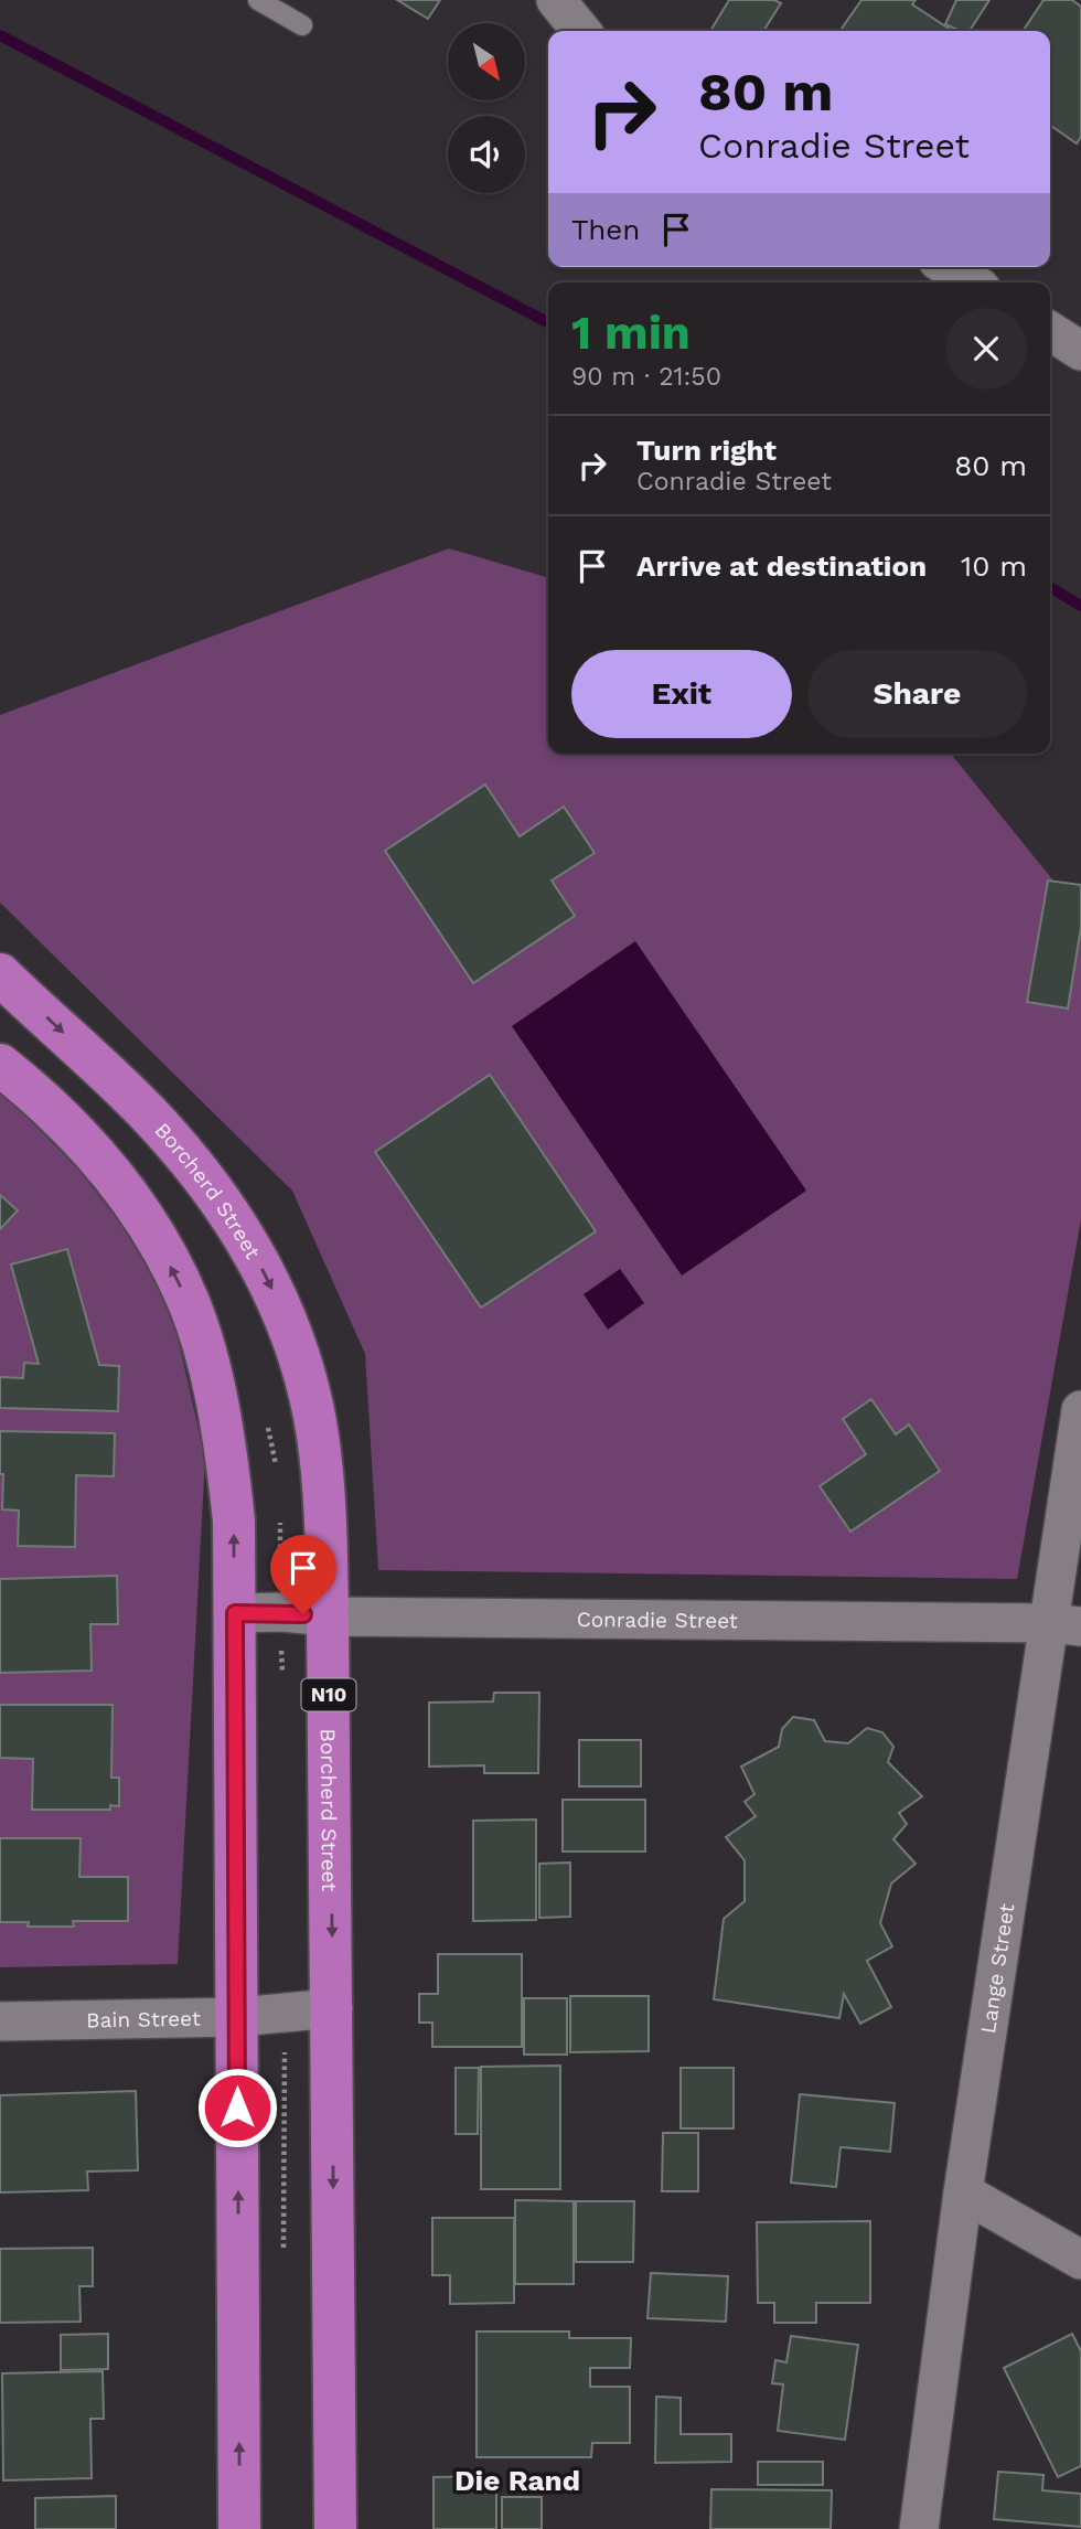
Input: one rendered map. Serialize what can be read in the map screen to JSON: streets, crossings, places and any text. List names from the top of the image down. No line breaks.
{"streets":{"highway":["Borcherd Street","N10"],"street":["Conradie Street","Lange Street","Bain Street"]},"crossings":[["Borcherd Street","Conradie Street"],["Borcherd Street","Bain Street"],["Conradie Street","Lange Street"]],"districts":["Die Rand"],"north":"bottom right","page":{"turn":["80 m","Conradie Street"],"then":"Then","heading":["1 min","90 m · 21:50"],"list":[{"name":"Turn right","note":"Conradie Street","value":"80 m"},{"name":"Arrive at destination","value":"10 m"}],"buttons":["Exit","Share"]}}
